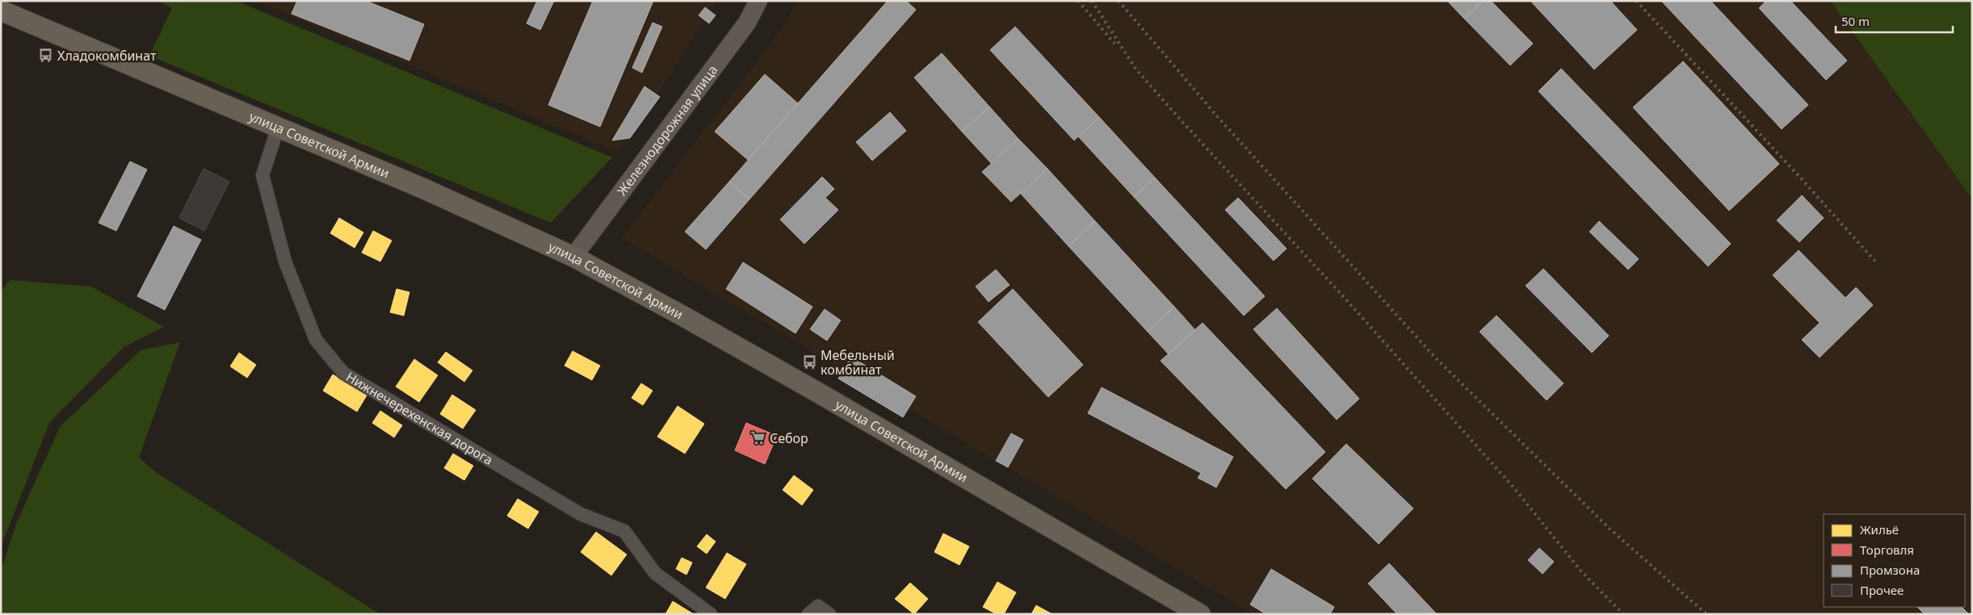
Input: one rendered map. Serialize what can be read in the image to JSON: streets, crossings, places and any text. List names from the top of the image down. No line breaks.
{"streets":{"main road":["улица Советской Армии"],"street":["Железнодорожная улица","Нижнечерехенская дорога"]},"crossings":[["Железнодорожная улица","улица Советской Армии"],["улица Советской Армии","Нижнечерехенская дорога"]],"places":{"bus stop":["Хладокомбинат","Мебельный комбинат"],"supermarket":["Себор"]},"legend":["Жильё","Торговля","Промзона","Прочее"],"scale_bar":"50 m"}
